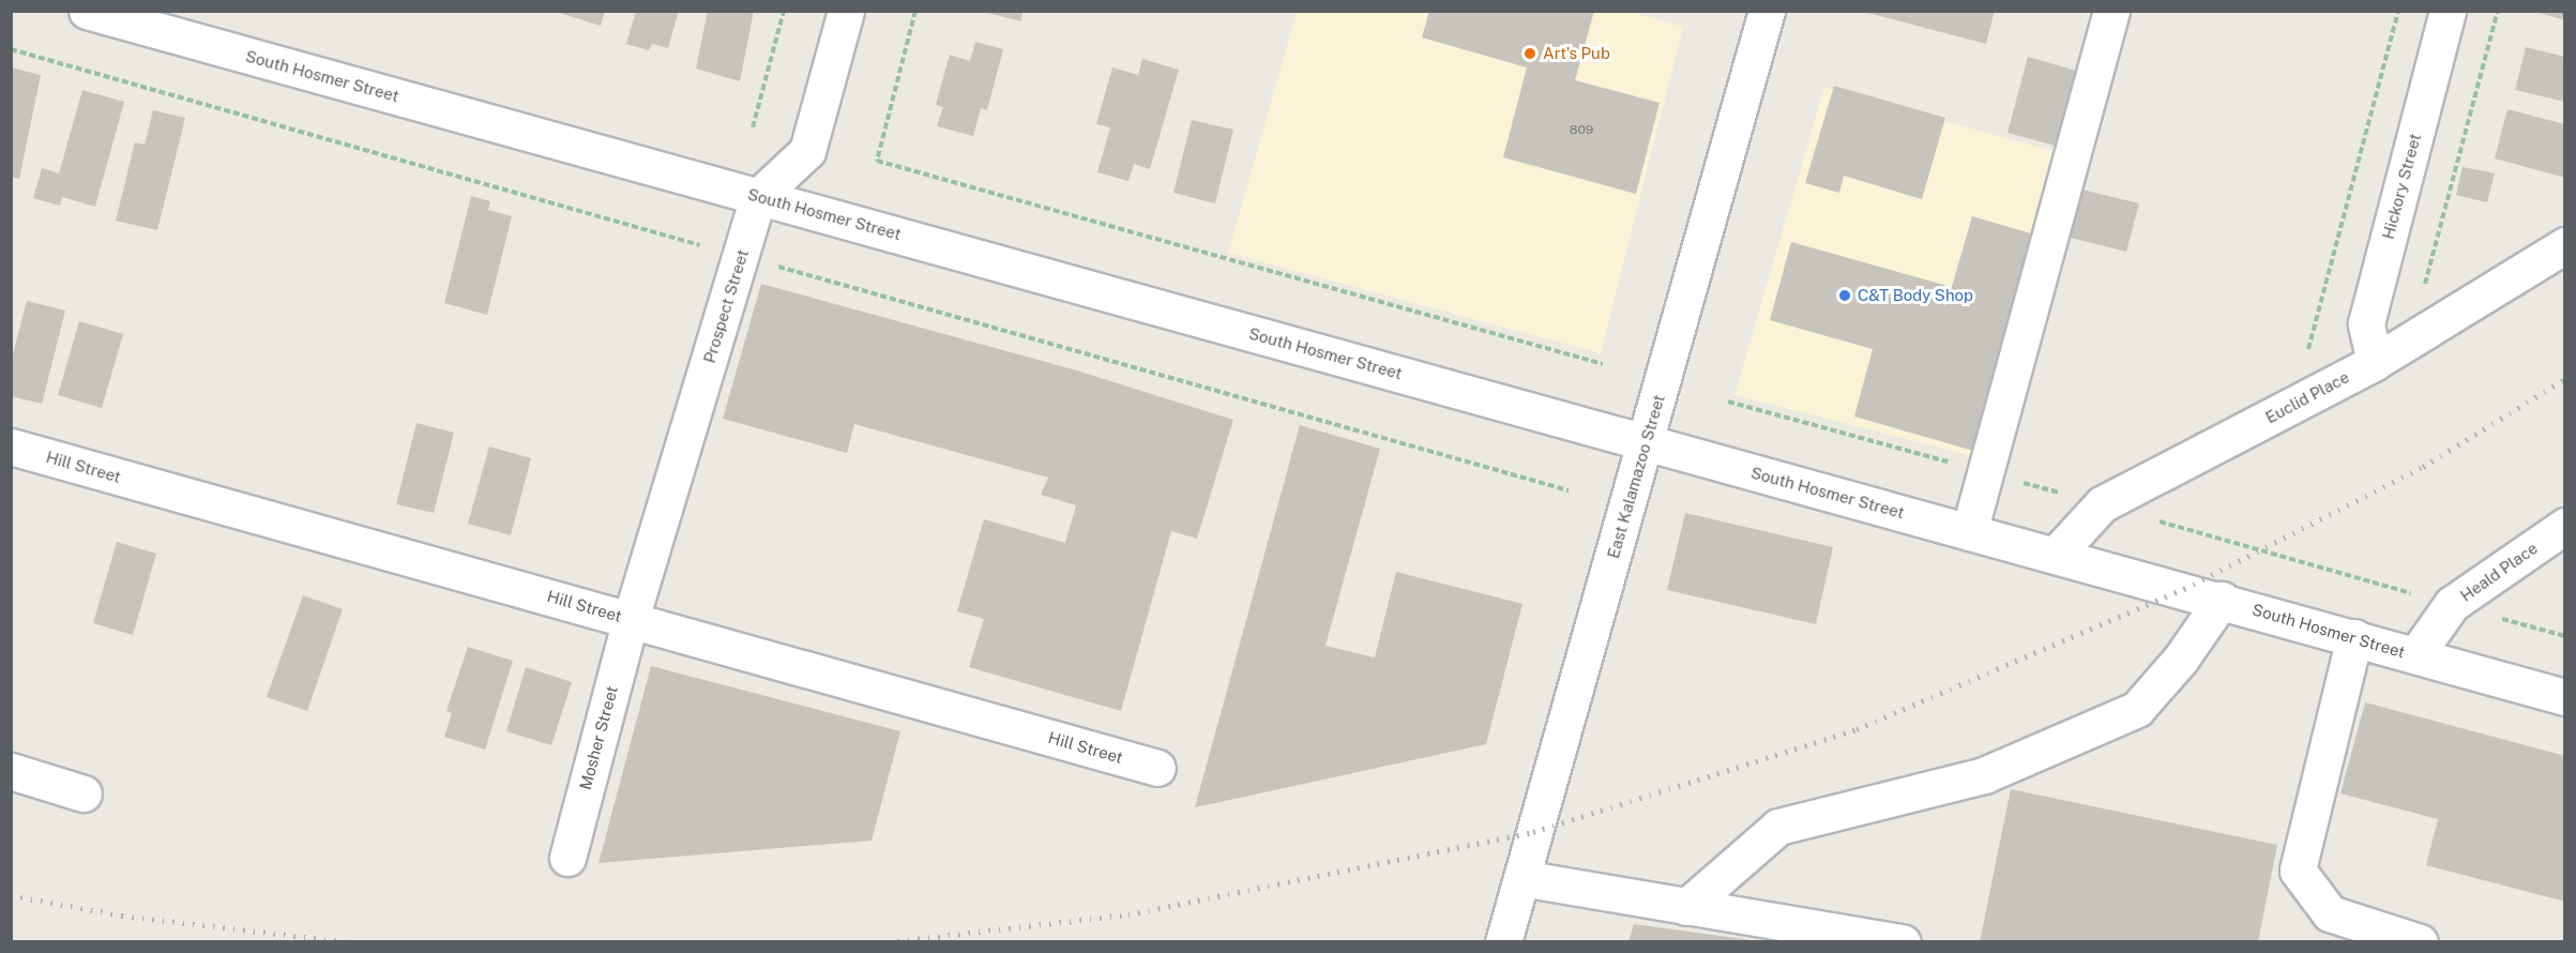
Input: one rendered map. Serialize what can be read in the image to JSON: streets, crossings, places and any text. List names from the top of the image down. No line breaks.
{"streets":{"street":["South Hosmer Street","Hickory Street","Prospect Street","Euclid Place","Hill Street","East Kalamazoo Street","Heald Place","Mosher Street"]},"crossings":[["South Hosmer Street","Prospect Street"],["South Hosmer Street","Euclid Place"],["South Hosmer Street","East Kalamazoo Street"],["South Hosmer Street","Heald Place"],["Hickory Street","Euclid Place"],["Prospect Street","Hill Street"],["Prospect Street","Mosher Street"],["Hill Street","Mosher Street"]],"places":["Art's Pub","C&T Body Shop"],"house_numbers":["809"]}
